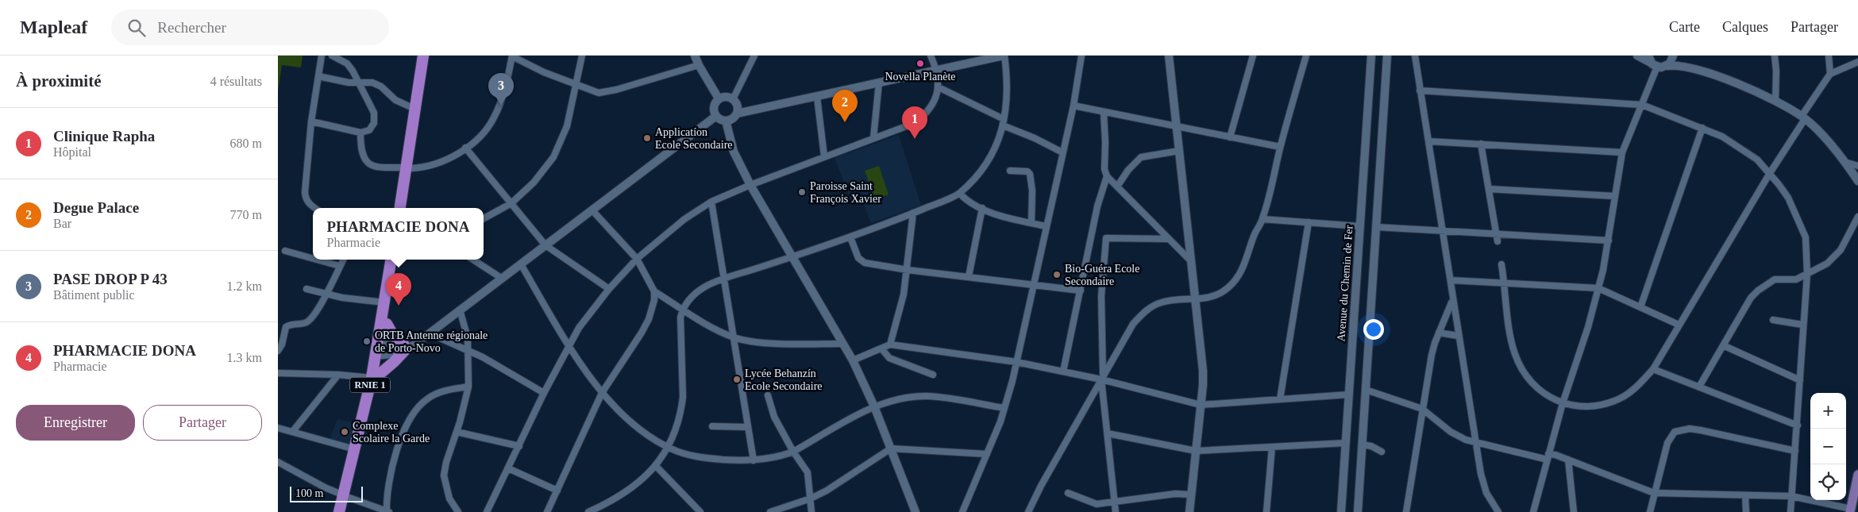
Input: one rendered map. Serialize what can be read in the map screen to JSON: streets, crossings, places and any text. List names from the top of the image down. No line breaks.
{"streets":{"highway":["RNIE 1"],"main road":["Avenue du Chemin de Fer"]},"places":["Novella Planète","Applicatíon Ecole Secondaire","Paroisse Saint François Xavier","Bio-Guéra Ecole Secondaire","ORTB Antenne régionale de Porto-Novo","Lycée Behanzín Ecole Secondaire","Complexe Scolaire la Garde"],"scale_bar":"100 m","page":{"header":"Mapleaf","search":"Rechercher","nav":["Carte","Calques","Partager"],"heading":["À proximité","4 résultats"],"pins":["3","2","1","4"],"list":[{"mark":"1","name":"Clinique Rapha","note":"Hôpital","value":"680 m"},{"mark":"2","name":"Degue Palace","note":"Bar","value":"770 m"},{"mark":"3","name":"PASE DROP P 43","note":"Bâtiment public","value":"1.2 km"},{"mark":"4","name":"PHARMACIE DONA","note":"Pharmacie","value":"1.3 km"}],"popup":["PHARMACIE DONA","Pharmacie"],"buttons":["Enregistrer","Partager"],"map_buttons":["+","−"],"scale":"100 m"}}
